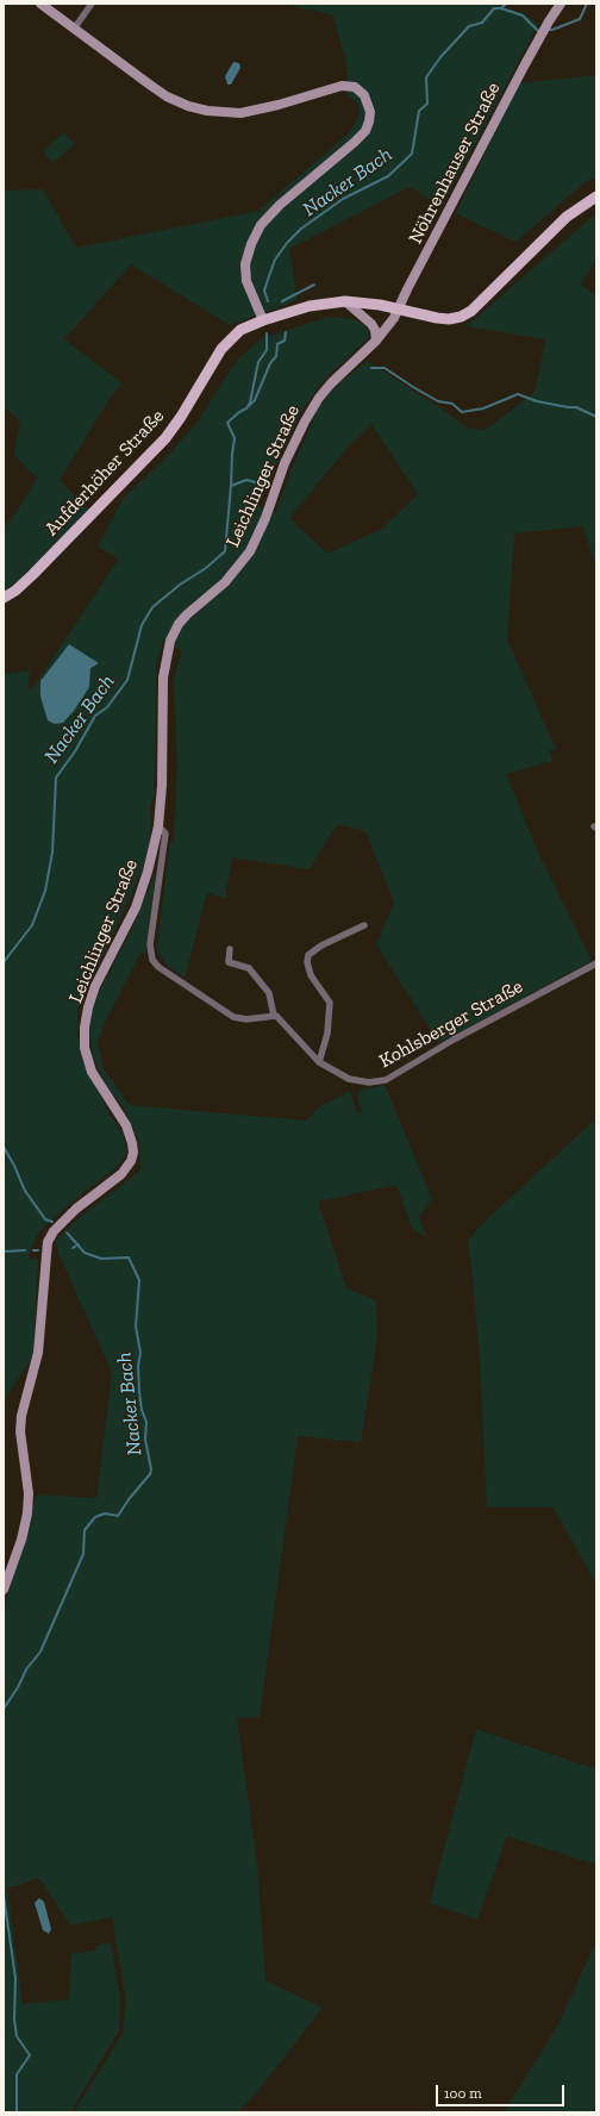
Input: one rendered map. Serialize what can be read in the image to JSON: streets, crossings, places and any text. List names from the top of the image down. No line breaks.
{"streets":{"main road":["Nöhrenhauser Straße","Aufderhöher Straße","Leichlinger Straße"],"street":["Kohlsberger Straße"]},"crossings":[["Nöhrenhauser Straße","Aufderhöher Straße"],["Nöhrenhauser Straße","Leichlinger Straße"],["Aufderhöher Straße","Leichlinger Straße"]],"water":["Nacker Bach"],"scale_bar":"100 m"}
